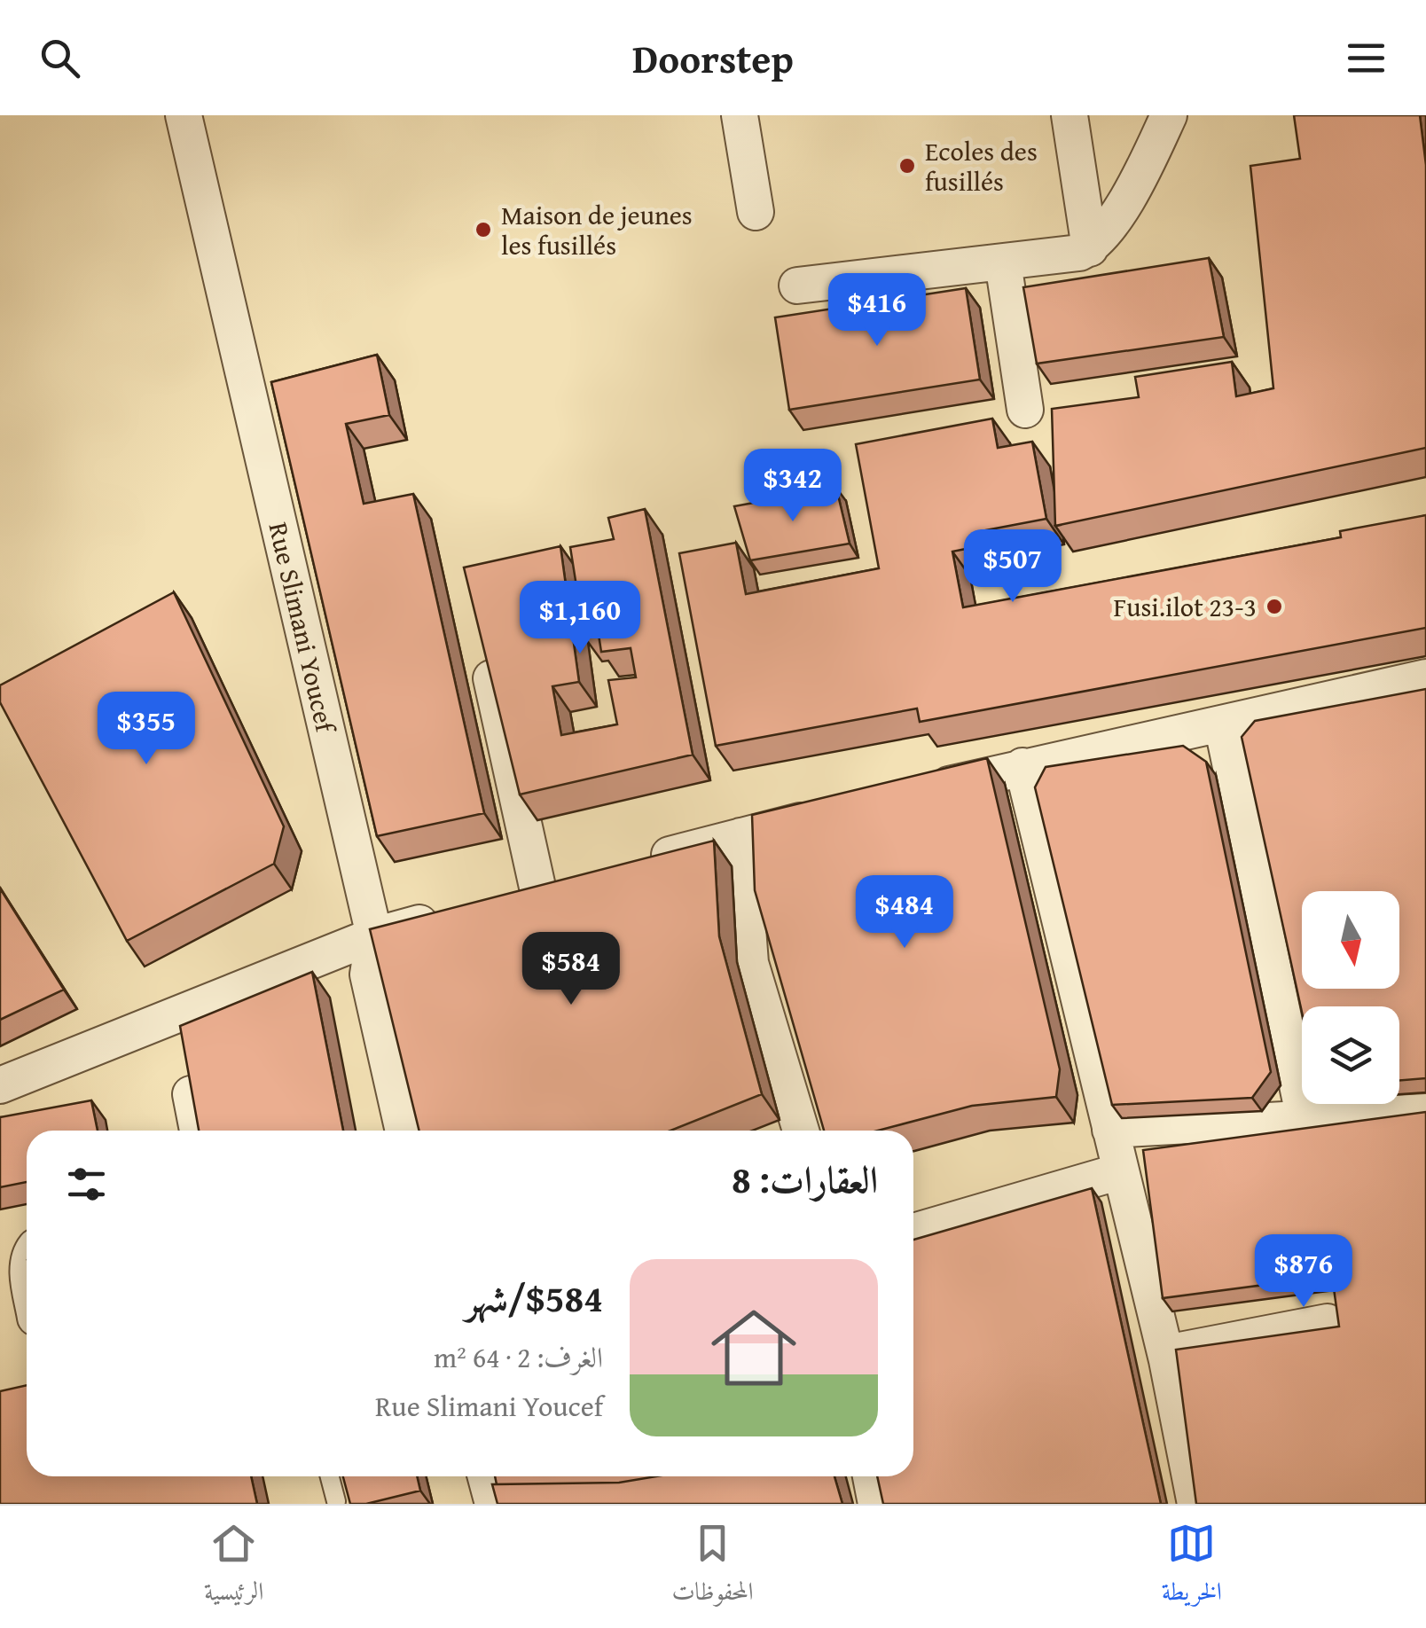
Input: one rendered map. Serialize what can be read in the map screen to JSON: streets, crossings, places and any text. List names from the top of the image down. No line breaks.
{"streets":{"street":["Rue Slimani Youcef"]},"places":["Ecoles des fusillés","Maison de jeunes les fusillés","Fusi.ilot 23-3"],"north":"bottom","page":{"header":"Doorstep","price":["$416","$342","$507","$1,160","$355","$484","$584","$876"],"heading":"العقارات: 8","list":[{"name":"$584/شهر","note":"الغرف: 2 · 64 m² · Rue Slimani Youcef"}],"tabs":["الخريطة","المحفوظات","الرئيسية"]}}
